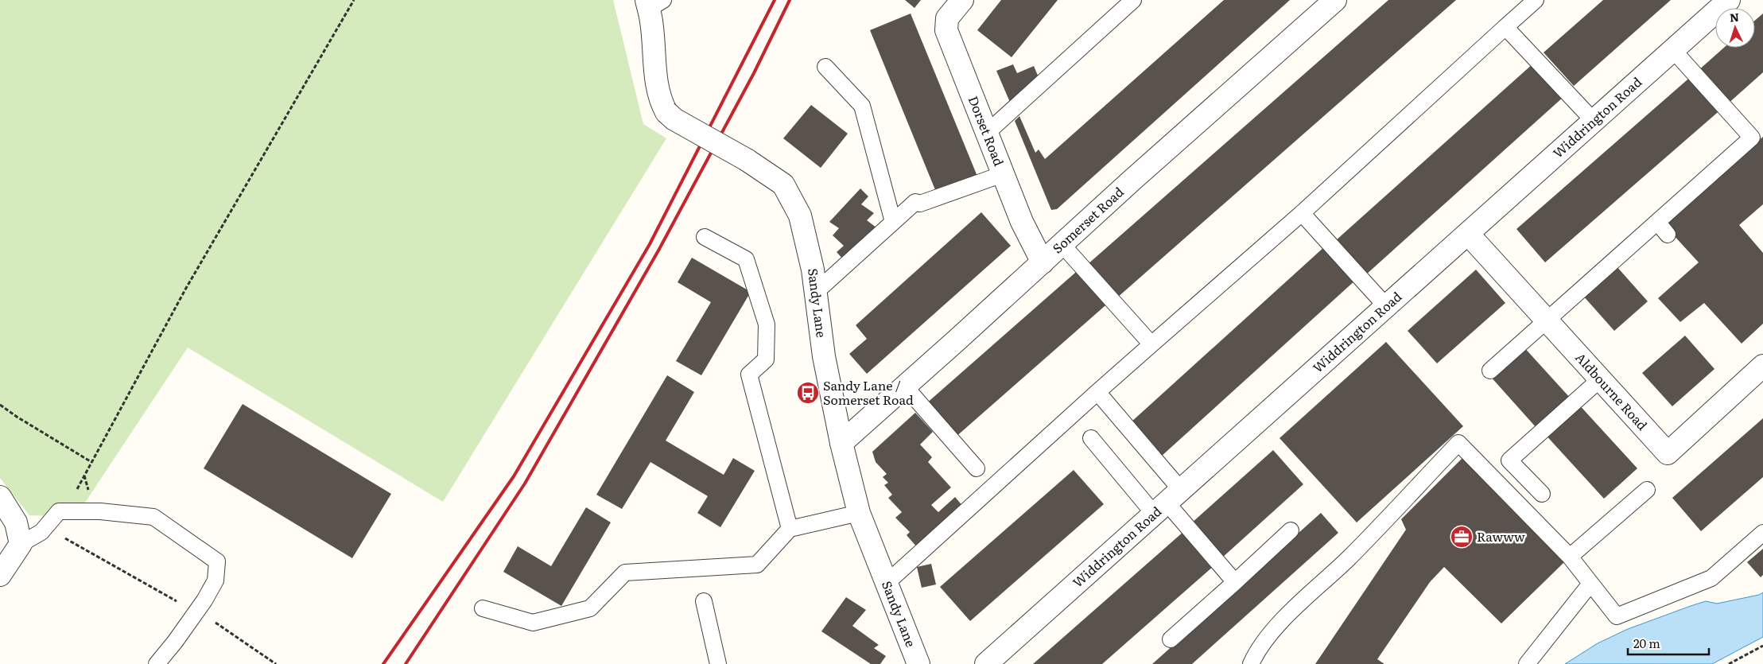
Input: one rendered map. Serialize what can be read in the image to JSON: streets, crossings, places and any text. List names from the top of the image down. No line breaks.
{"streets":{"street":["Widdrington Road","Dorset Road","Somerset Road","Sandy Lane","Aldbourne Road"]},"crossings":[["Widdrington Road","Aldbourne Road"],["Dorset Road","Somerset Road"],["Somerset Road","Sandy Lane"]],"places":{"bus stop":["Sandy Lane / Somerset Road"],"office":["Rawww"]},"scale_bar":"20 m","north":"top"}
